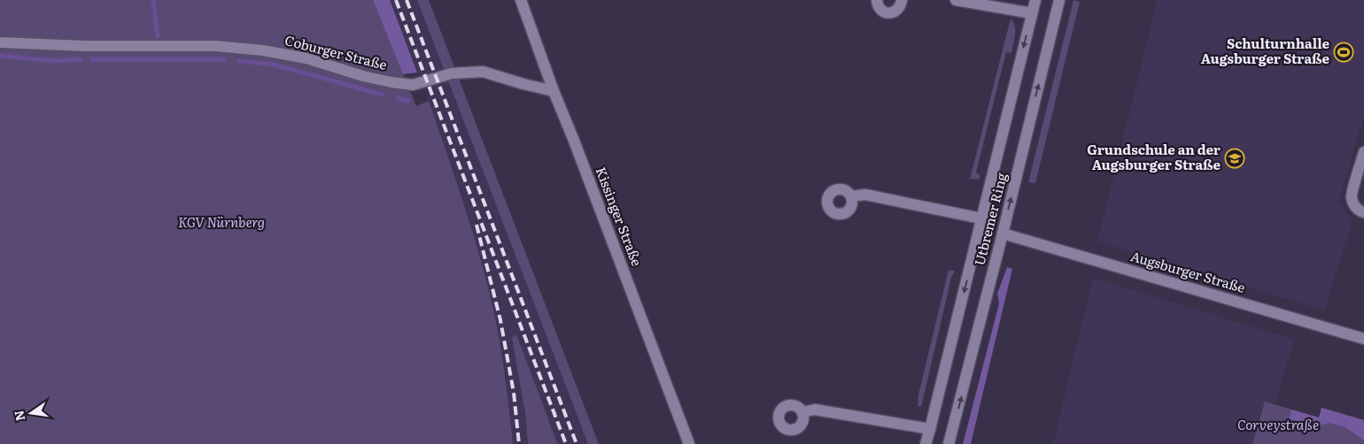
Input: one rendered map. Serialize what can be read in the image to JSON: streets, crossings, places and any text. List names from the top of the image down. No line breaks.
{"streets":{"street":["Coburger Straße","Kissinger Straße","Utbremer Ring","Augsburger Straße"]},"crossings":[["Coburger Straße","Kissinger Straße"],["Utbremer Ring","Augsburger Straße"]],"parks":["KGV Nürnberg","Corveystraße"],"places":{"sports":["Schulturnhalle Augsburger Straße"],"school or university":["Grundschule an der Augsburger Straße"]},"north":"left"}
